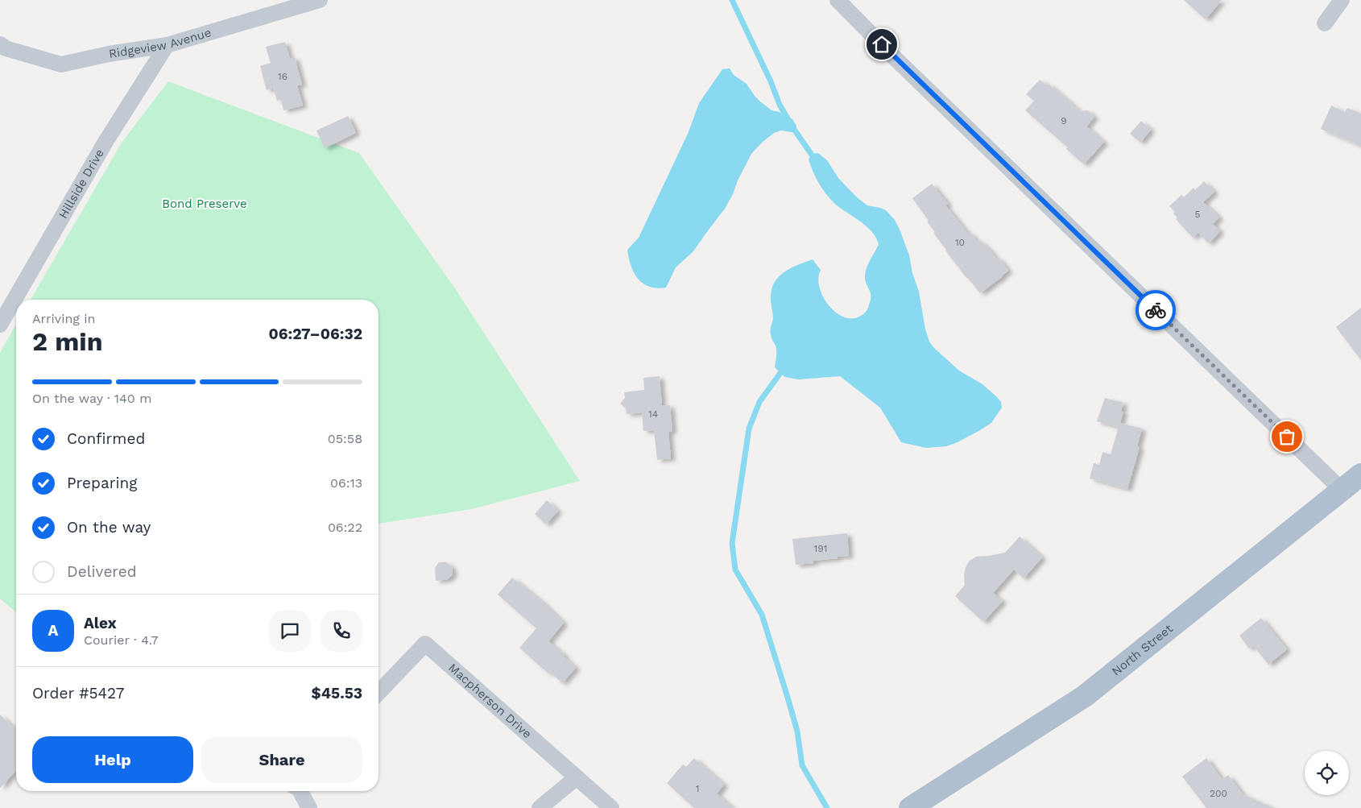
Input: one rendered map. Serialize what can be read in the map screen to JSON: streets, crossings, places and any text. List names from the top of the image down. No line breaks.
{"streets":{"main road":["North Street"],"street":["Ridgeview Avenue","Hillside Drive","Macpherson Drive"]},"crossings":[["Ridgeview Avenue","Hillside Drive"]],"parks":["Bond Preserve"],"house_numbers":["16","9","5","10","14","191","1","200"],"page":{"heading":["2 min","Arriving in","06:27–06:32"],"panel":["Alex","Courier · 4.7","Order #5427","$45.53"],"bar":"On the way · 140 m","list":[["Confirmed","05:58"],["Preparing","06:13"],["On the way","06:22"],"Delivered"],"round":"A","buttons":["Help","Share"]}}
